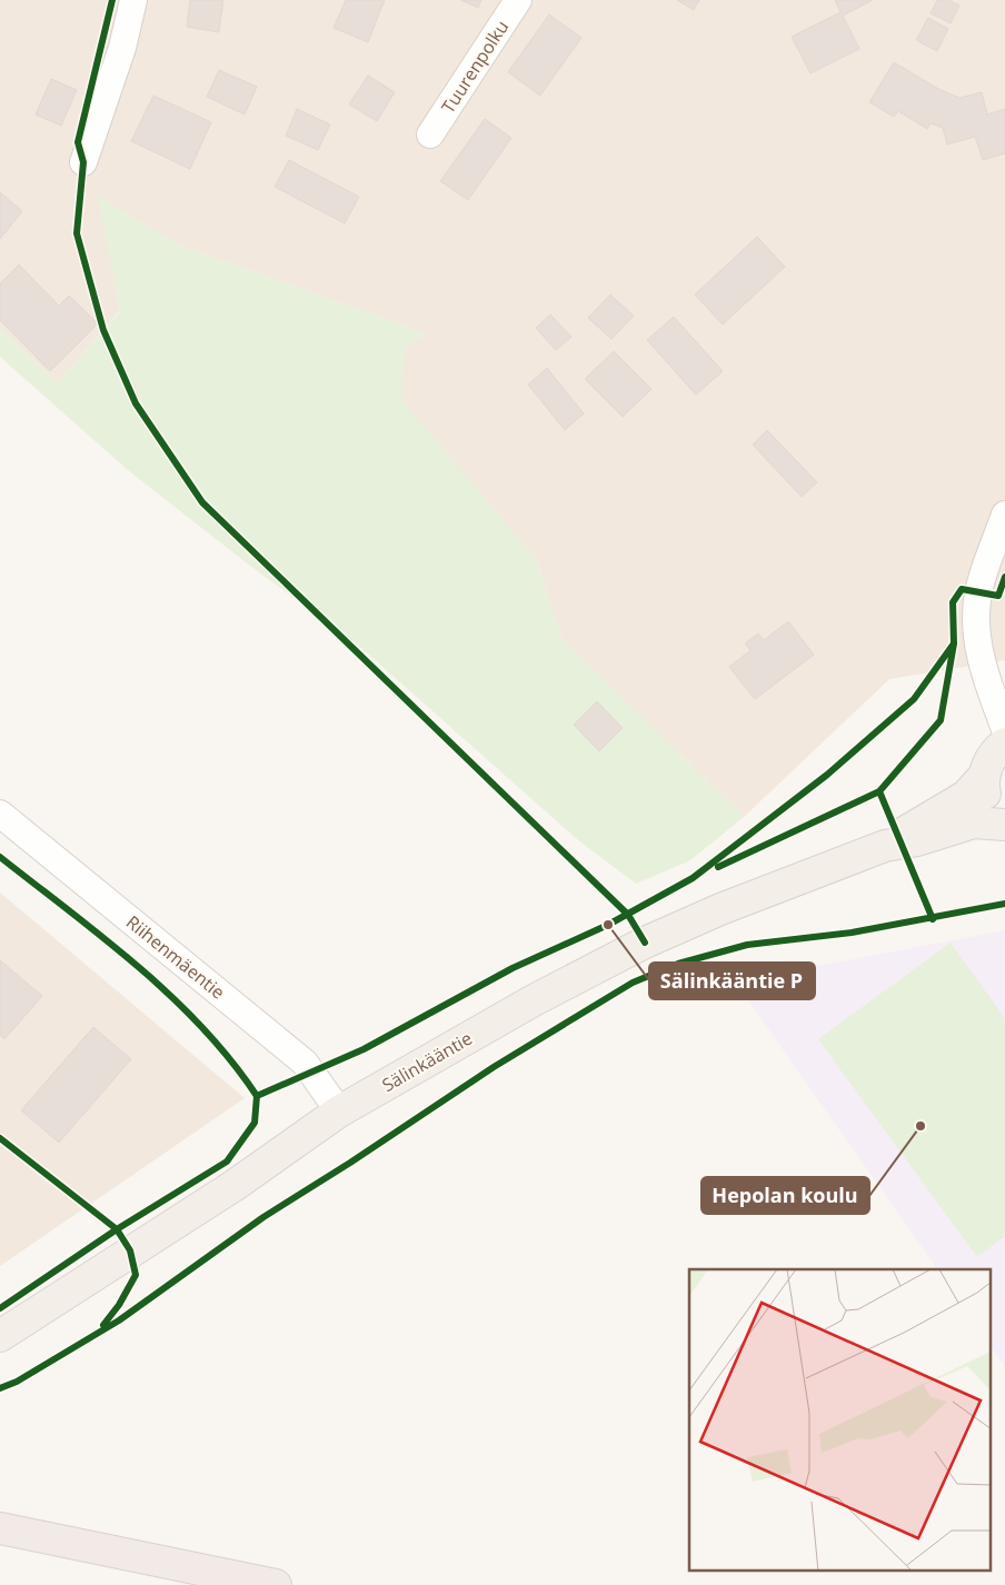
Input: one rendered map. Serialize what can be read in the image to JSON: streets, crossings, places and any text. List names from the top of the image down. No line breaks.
{"streets":{"main road":["Sälinkääntie"],"street":["Tuurenpolku","Riihenmäentie"]},"crossings":[["Riihenmäentie","Sälinkääntie"]],"places":["Sälinkääntie P","Hepolan koulu"]}
